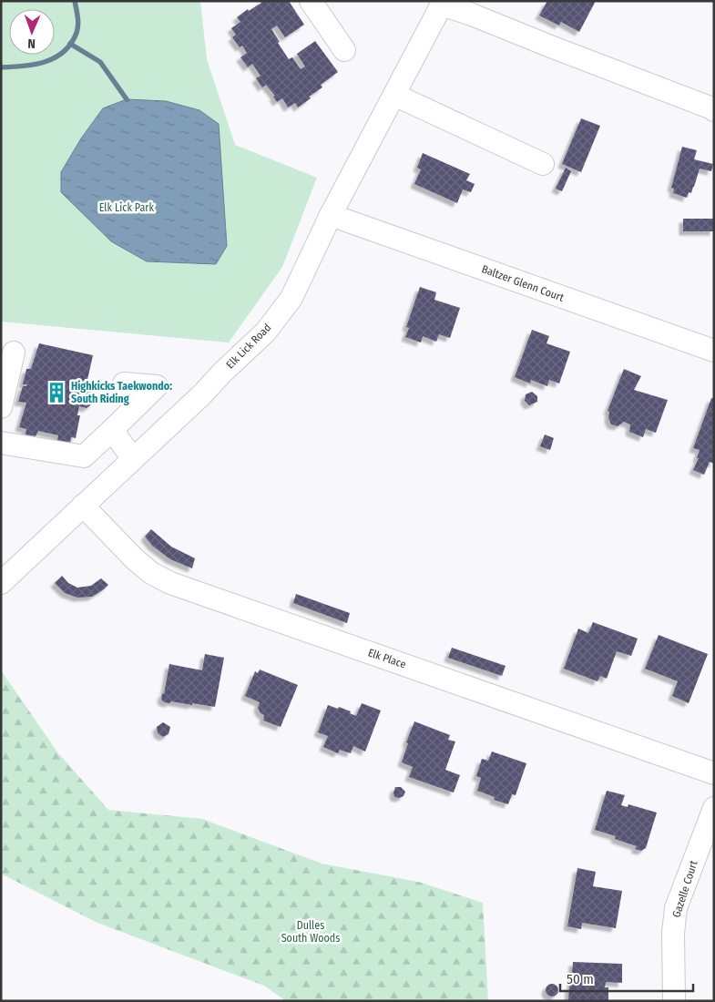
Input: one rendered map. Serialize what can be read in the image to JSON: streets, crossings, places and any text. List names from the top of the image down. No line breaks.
{"streets":{"street":["Baltzer Glenn Court","Elk Lick Road","Elk Place","Gazelle Court"]},"crossings":[["Baltzer Glenn Court","Elk Lick Road"],["Elk Lick Road","Elk Place"]],"parks":["Elk Lick Park","Dulles South Woods"],"places":{"building":["Highkicks Taekwondo: South Riding"]},"scale_bar":"50 m","north":"bottom"}
